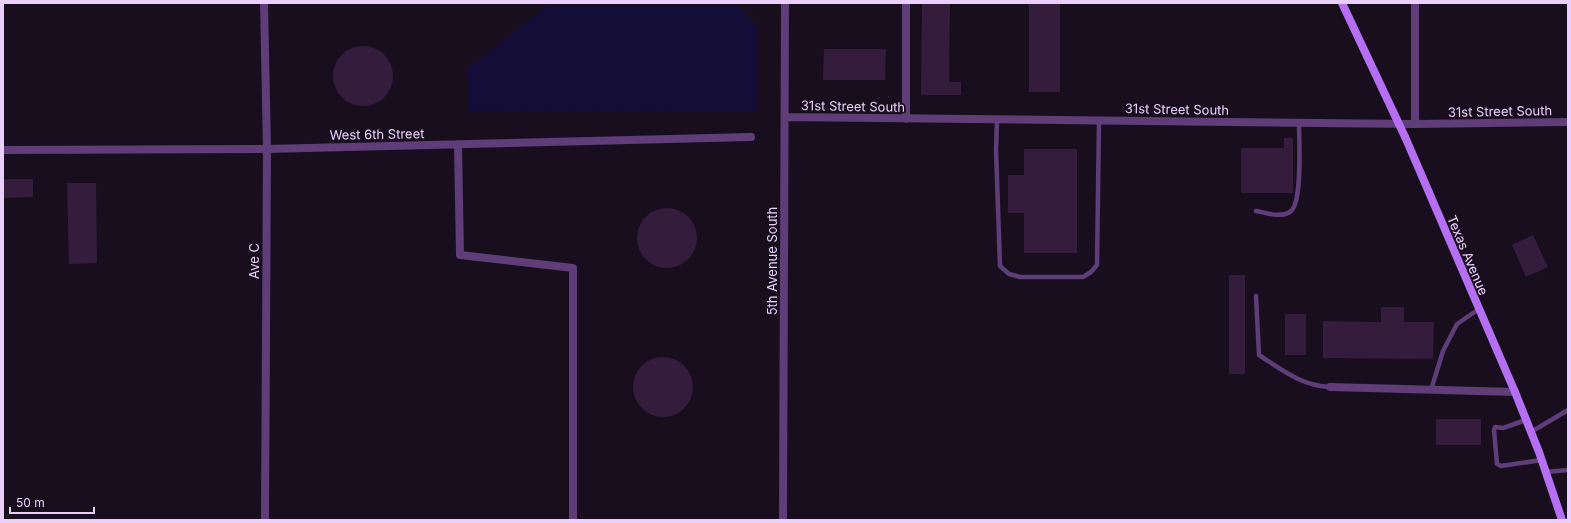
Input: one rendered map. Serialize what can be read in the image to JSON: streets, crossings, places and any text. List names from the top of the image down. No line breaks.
{"streets":{"main road":["Texas Avenue"],"street":["31st Street South","West 6th Street","Ave C","5th Avenue South"]},"crossings":[["31st Street South","Texas Avenue"],["31st Street South","5th Avenue South"],["West 6th Street","Ave C"]],"scale_bar":"50 m"}
